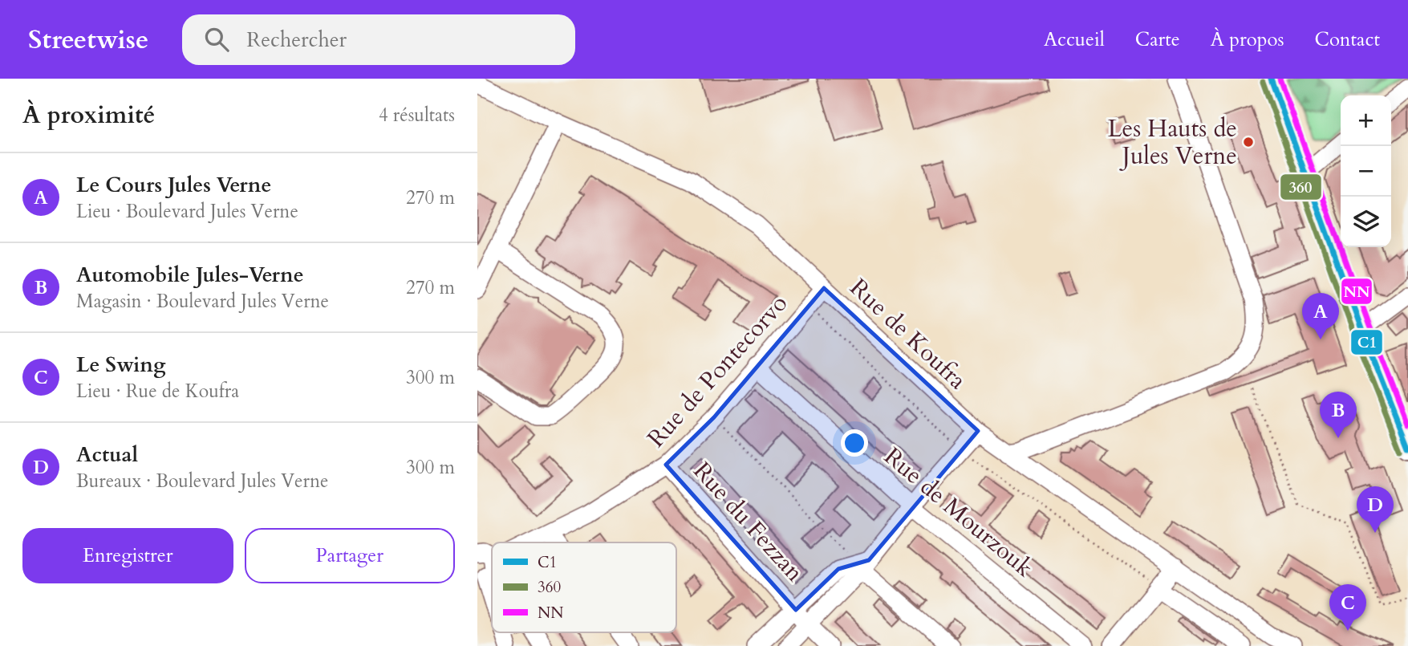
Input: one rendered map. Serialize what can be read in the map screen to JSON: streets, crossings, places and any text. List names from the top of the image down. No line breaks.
{"streets":{"street":["Rue de Koufra","Rue de Pontecorvo","Rue de Mourzouk","Rue du Fezzan"]},"crossings":[["Rue de Koufra","Rue de Pontecorvo"],["Rue de Pontecorvo","Rue de Mourzouk"],["Rue de Pontecorvo","Rue du Fezzan"]],"places":["Les Hauts de Jules Verne"],"lines":["transit line C1","transit line NN","transit line 360"],"legend":["C1","360","NN"],"page":{"header":"Streetwise","search":"Rechercher","nav":["Accueil","Carte","À propos","Contact"],"heading":["À proximité","4 résultats"],"map_buttons":["+","−"],"list":[{"mark":"A","name":"Le Cours Jules Verne","note":"Lieu · Boulevard Jules Verne","value":"270 m"},{"mark":"B","name":"Automobile Jules-Verne","note":"Magasin · Boulevard Jules Verne","value":"270 m"},{"mark":"C","name":"Le Swing","note":"Lieu · Rue de Koufra","value":"300 m"},{"mark":"D","name":"Actual","note":"Bureaux · Boulevard Jules Verne","value":"300 m"}],"pins":["A","B","D","C"],"buttons":["Enregistrer","Partager"]}}
